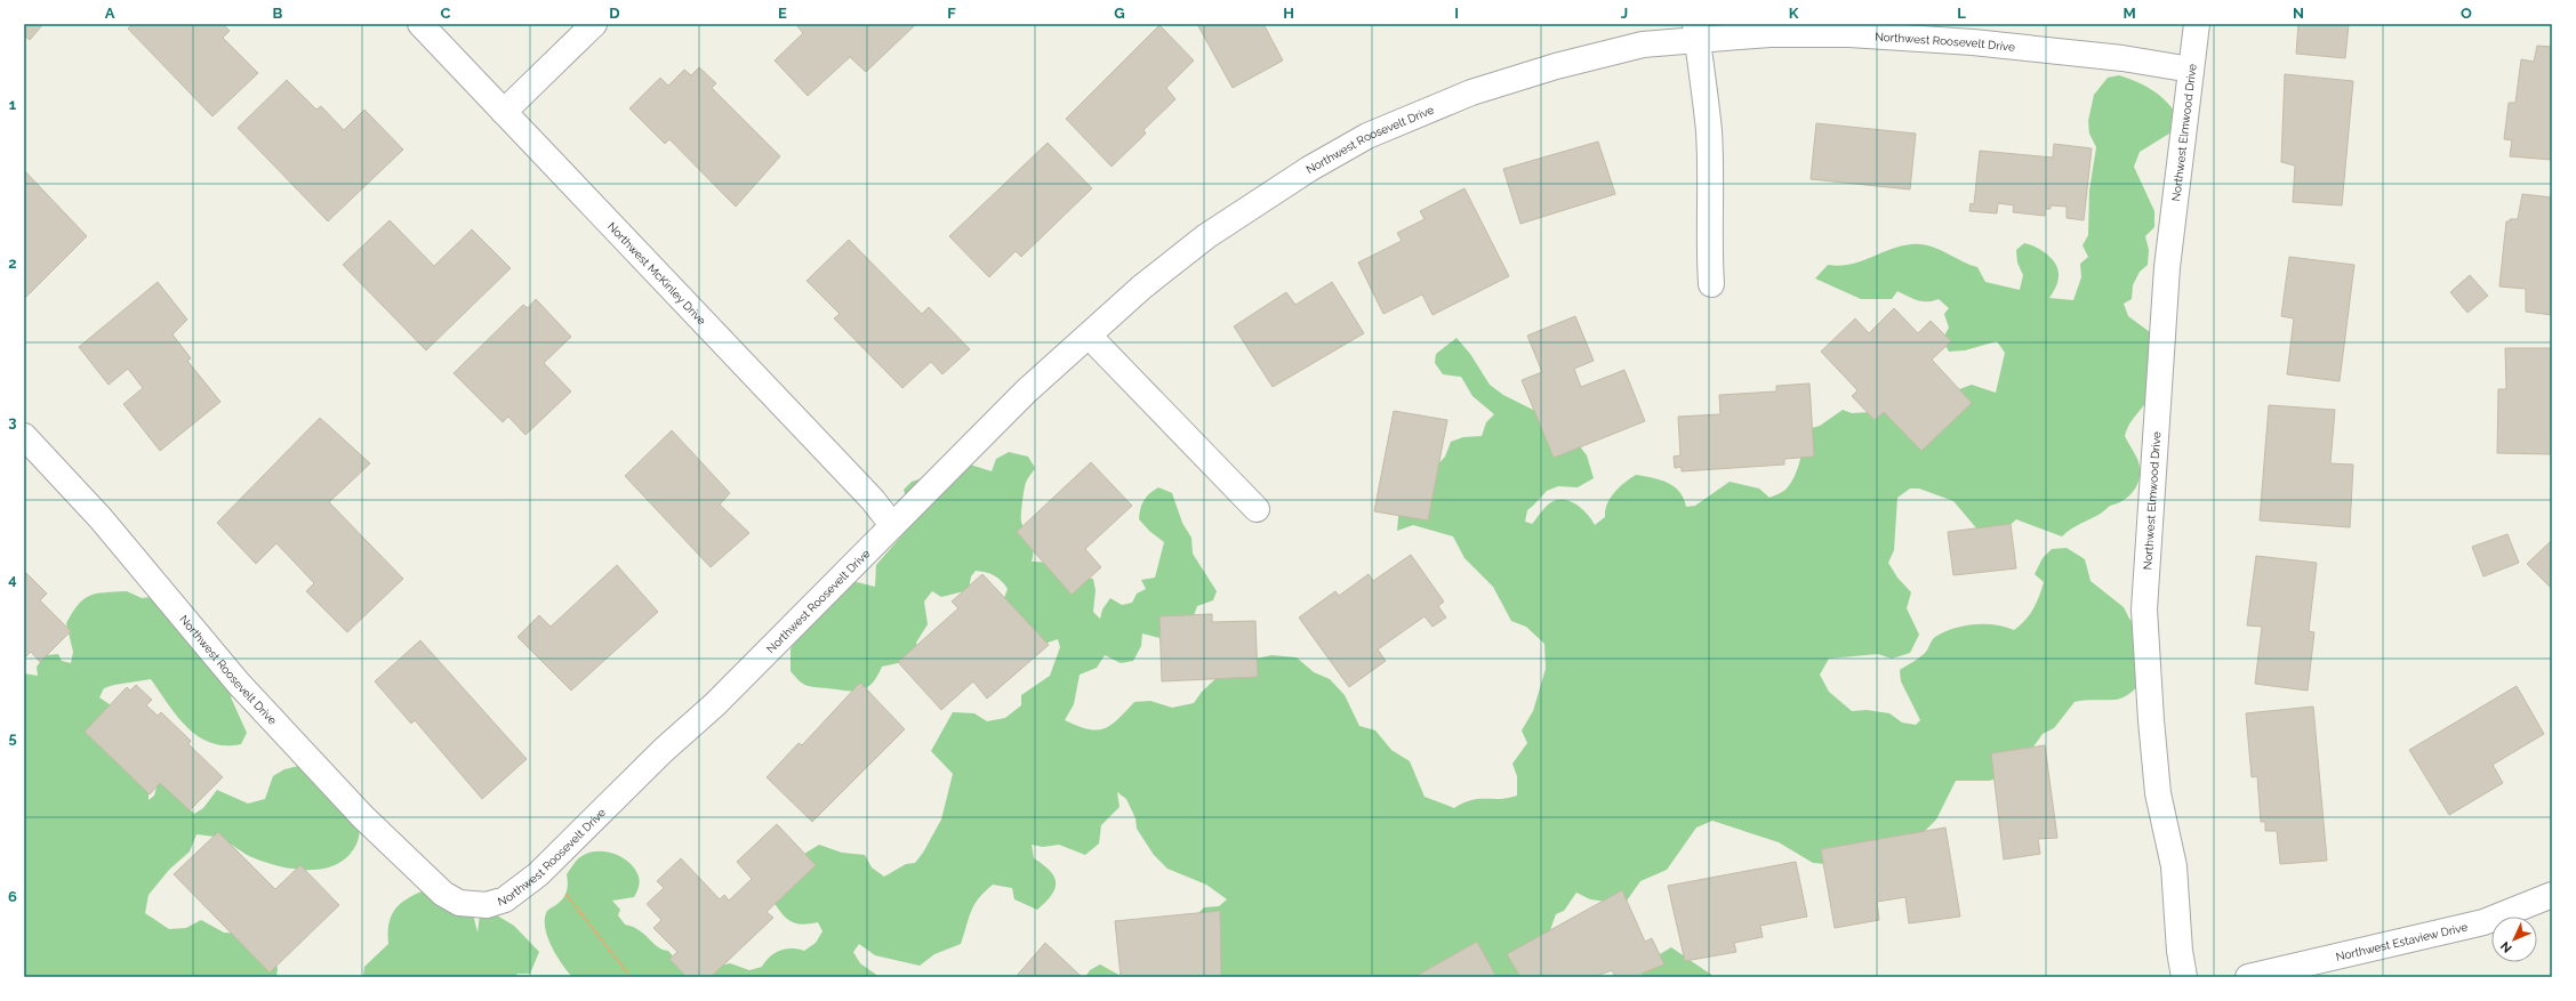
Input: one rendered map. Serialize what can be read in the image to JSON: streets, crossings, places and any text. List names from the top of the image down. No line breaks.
{"streets":{"street":["Northwest Roosevelt Drive","Northwest Elmwood Drive","Northwest McKinley Drive","Northwest Estaview Drive"]},"crossings":[["Northwest Roosevelt Drive","Northwest Elmwood Drive"],["Northwest Roosevelt Drive","Northwest McKinley Drive"]],"north":"bottom left","grid":{"columns":["A","B","C","D","E","F","G","H","I","J","K","L","M","N","O"],"rows":["1","2","3","4","5","6"]}}
